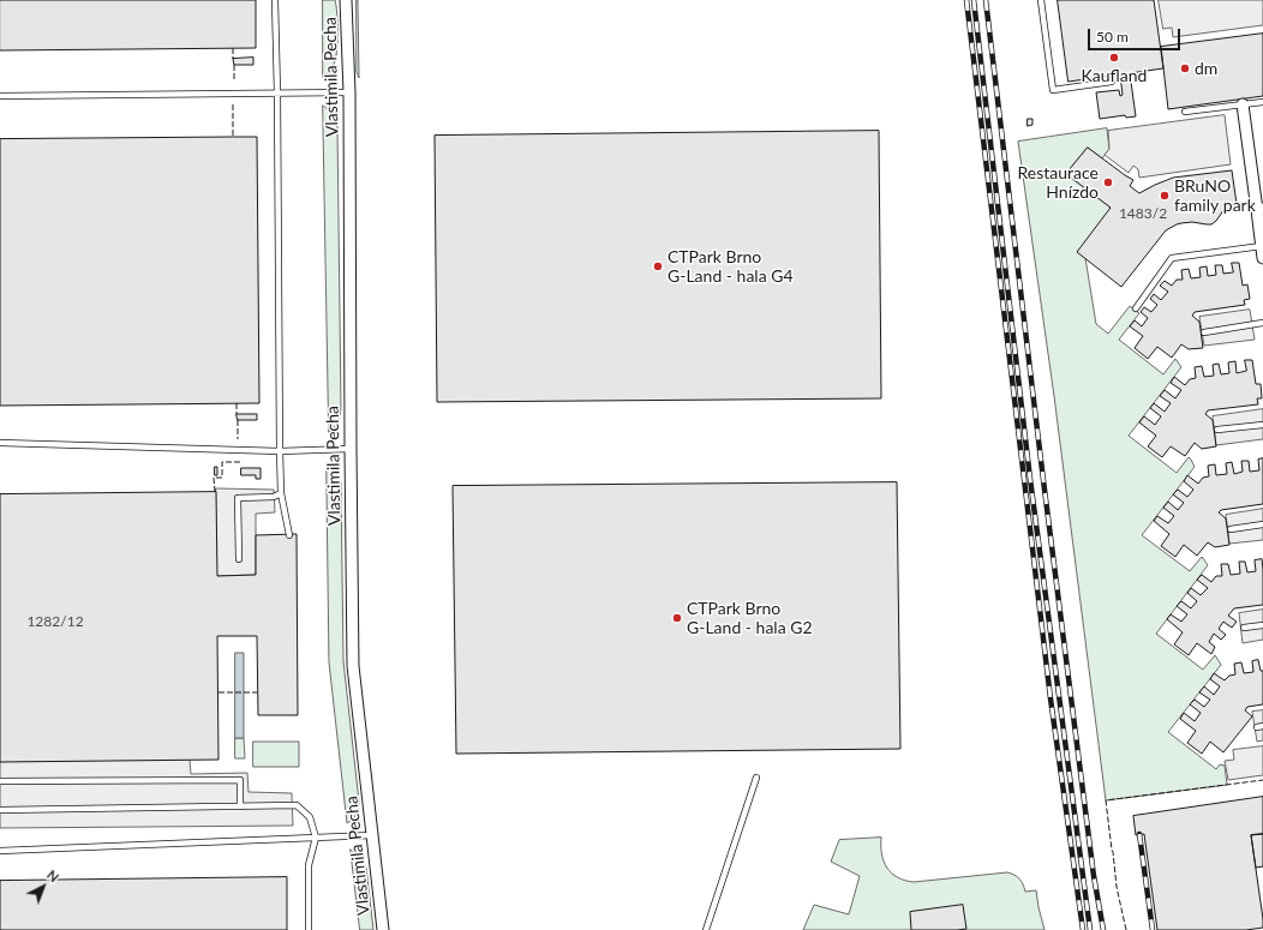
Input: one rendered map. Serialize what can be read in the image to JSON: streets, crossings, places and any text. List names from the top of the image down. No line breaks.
{"streets":{"street":["Vlastimila Pecha"]},"places":["Kaufland","dm","Restaurace Hnízdo","BRuNO family park","CTPark Brno G-Land - hala G4","CTPark Brno G-Land - hala G2"],"house_numbers":["1483/2","1282/12"],"scale_bar":"50 m","north":"top right"}
